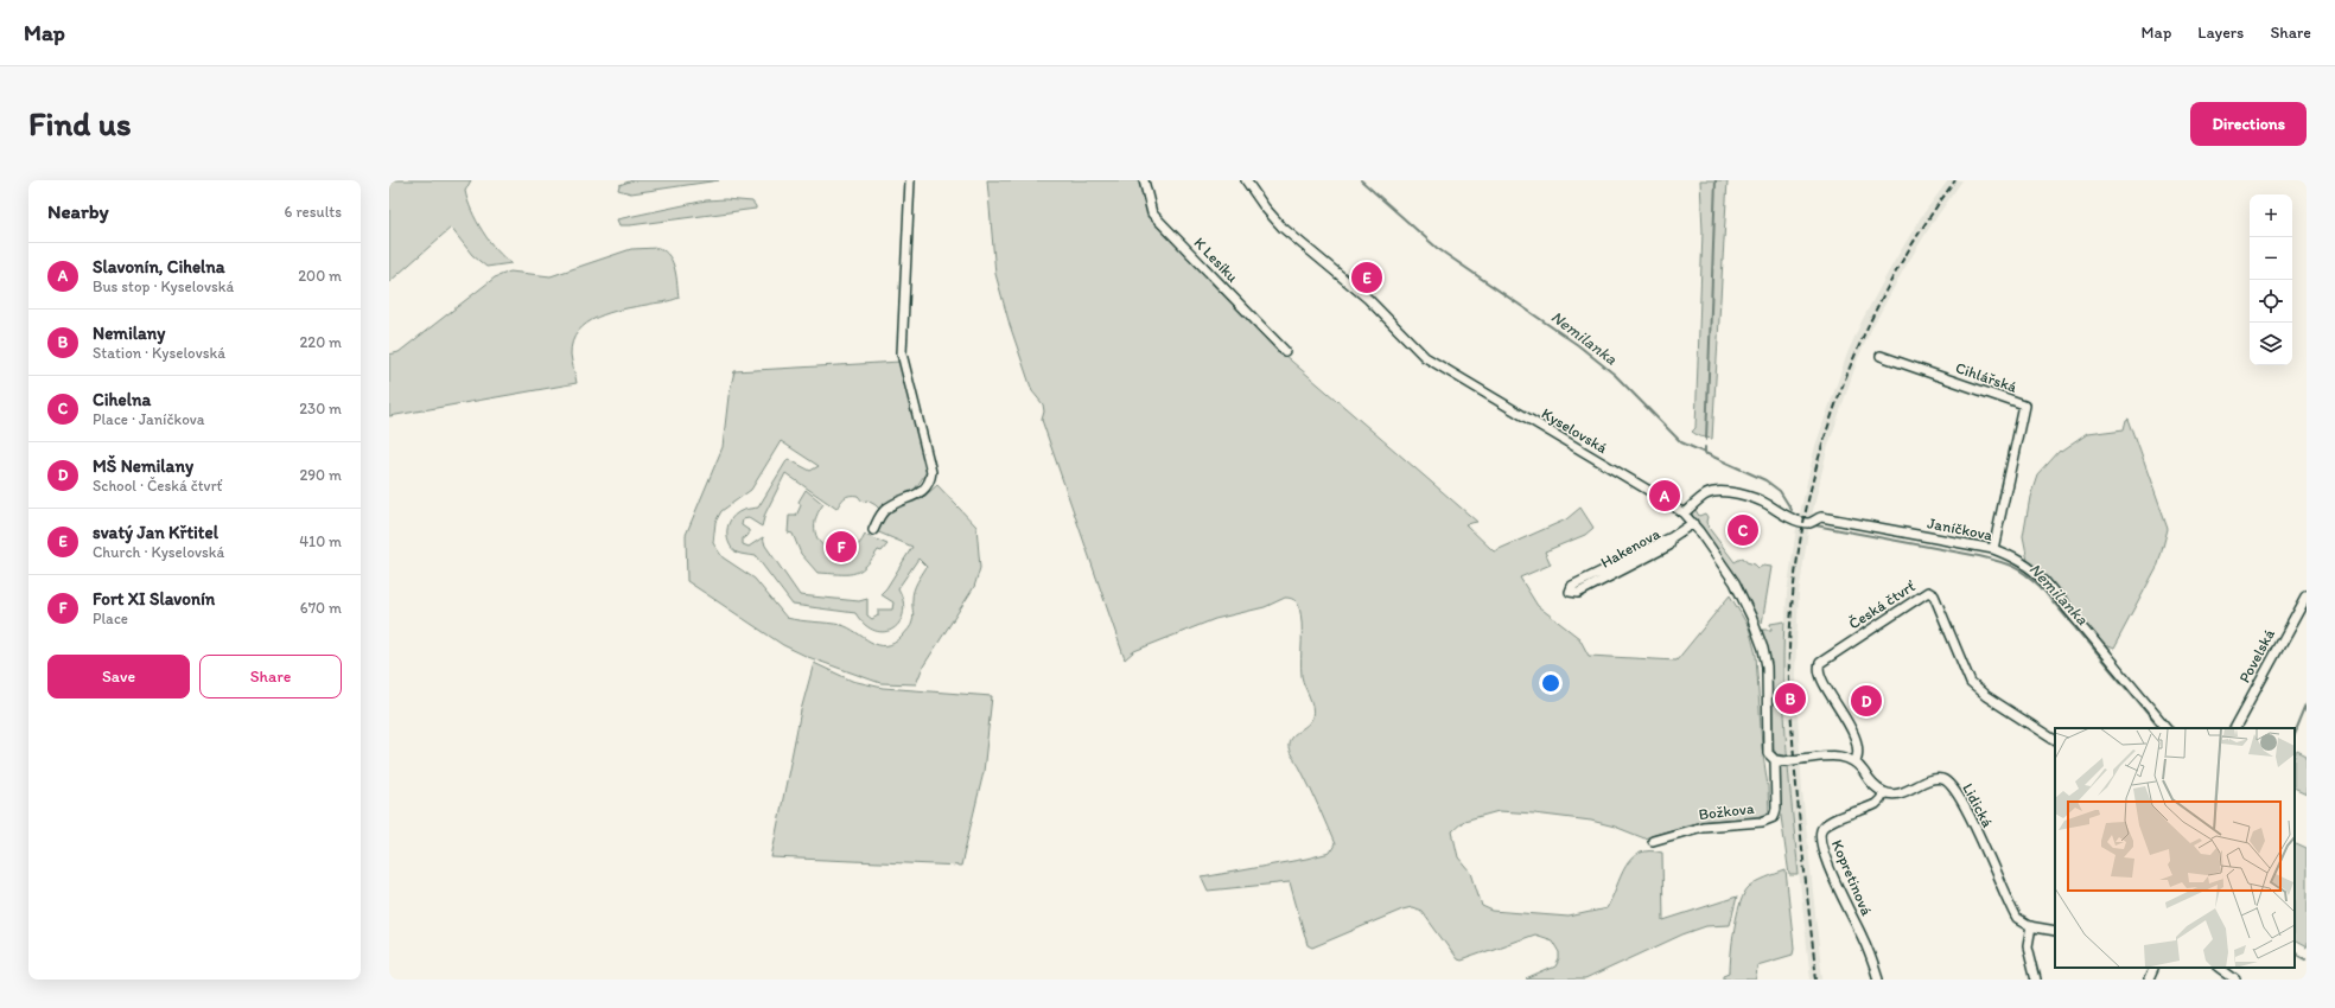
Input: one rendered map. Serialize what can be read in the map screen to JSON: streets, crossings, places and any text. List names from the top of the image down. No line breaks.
{"streets":{"street":["K Lesíku","Cihlářská","Kyselovská","Janíčkova","Hakenova","Česká čtvrť","Povelská","Lidická","Božkova","Kopretinová"]},"crossings":[["Cihlářská","Janíčkova"],["Kyselovská","Janíčkova"],["Kyselovská","Božkova"],["Lidická","Kopretinová"]],"water":["Nemilanka"],"page":{"header":"Map","nav":["Map","Layers","Share"],"buttons":["Directions",["Save","Share"]],"title":"Find us","heading":["Nearby","6 results"],"map_buttons":["+","−"],"list":[{"mark":"A","name":"Slavonín, Cihelna","note":"Bus stop · Kyselovská","value":"200 m"},{"mark":"B","name":"Nemilany","note":"Station · Kyselovská","value":"220 m"},{"mark":"C","name":"Cihelna","note":"Place · Janíčkova","value":"230 m"},{"mark":"D","name":"MŠ Nemilany","note":"School · Česká čtvrť","value":"290 m"},{"mark":"E","name":"svatý Jan Křtitel","note":"Church · Kyselovská","value":"410 m"},{"mark":"F","name":"Fort XI Slavonín","note":"Place","value":"670 m"}],"pins":["E","A","C","F","B","D"]}}
